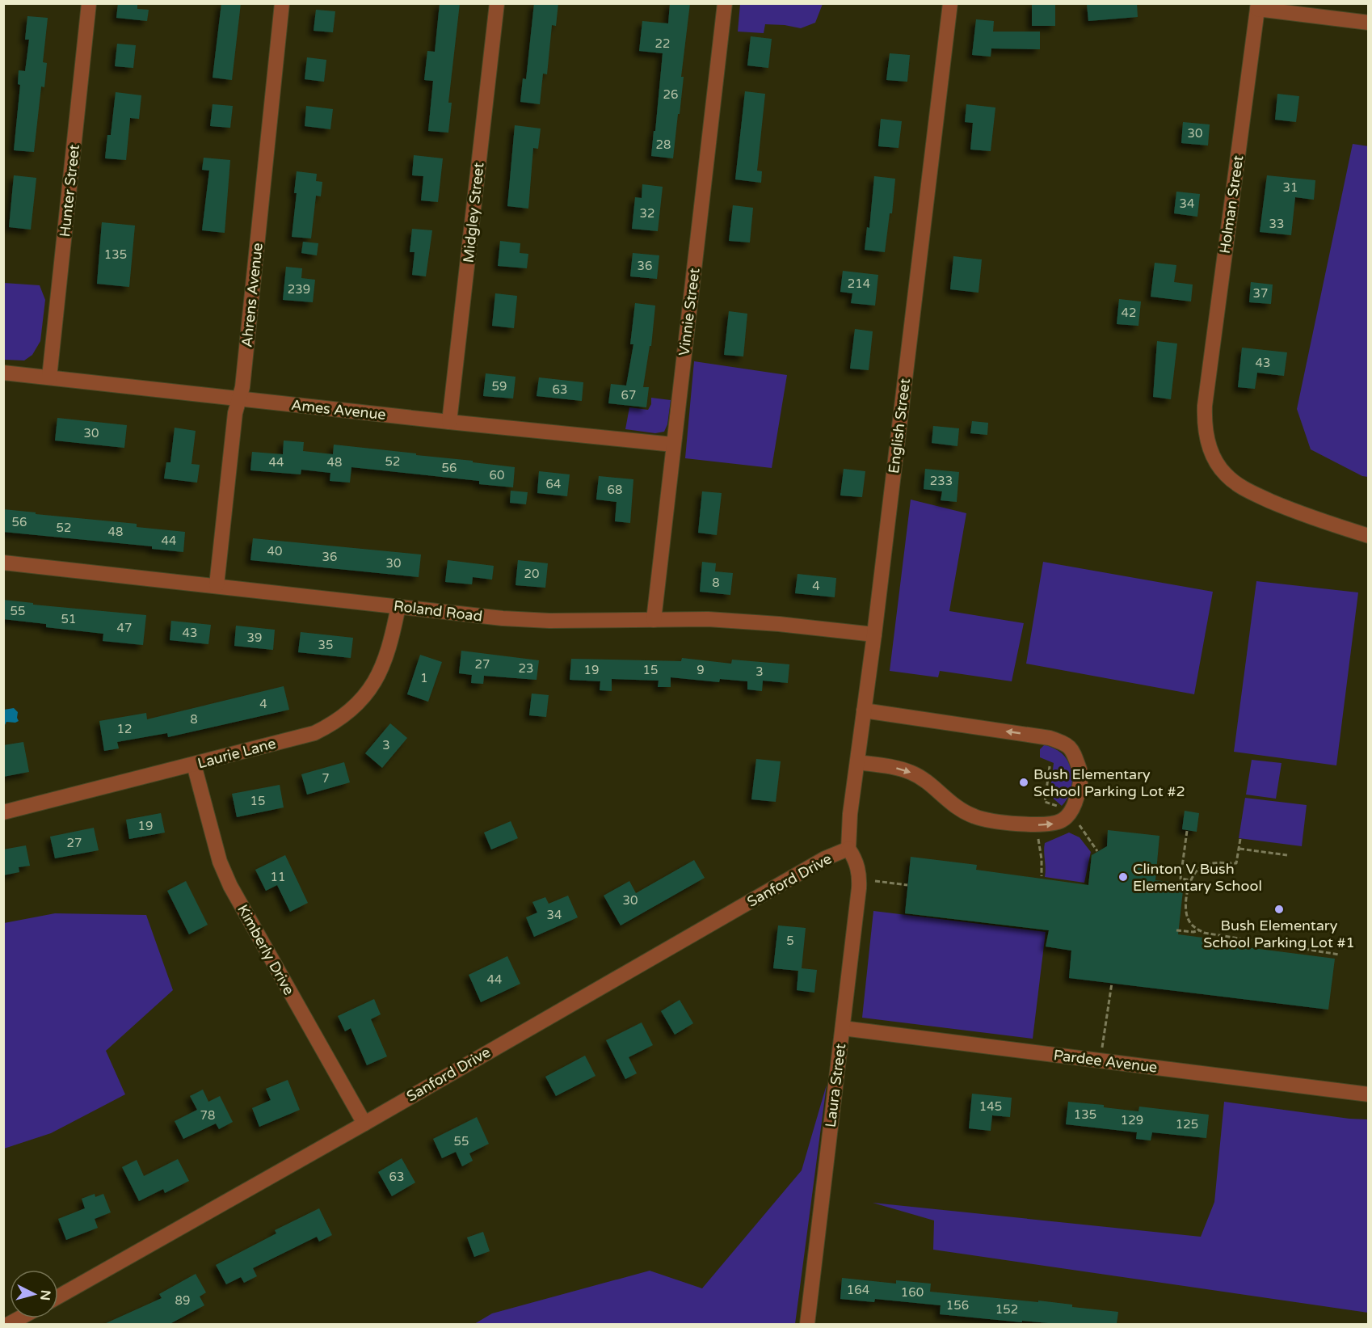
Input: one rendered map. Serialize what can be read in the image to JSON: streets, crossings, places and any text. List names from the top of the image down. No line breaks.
{"streets":{"street":["Hunter Street","Holman Street","Midgley Street","Ahrens Avenue","Vinnie Street","Ames Avenue","English Street","Roland Road","Laurie Lane","Sanford Drive","Kimberly Drive","Pardee Avenue","Laura Street"]},"crossings":[["Hunter Street","Ames Avenue"],["Midgley Street","Ames Avenue"],["Ahrens Avenue","Ames Avenue"],["Ahrens Avenue","Roland Road"],["Vinnie Street","Ames Avenue"],["Vinnie Street","Roland Road"],["English Street","Roland Road"],["English Street","Sanford Drive"],["English Street","Laura Street"],["Roland Road","Laurie Lane"],["Laurie Lane","Kimberly Drive"],["Sanford Drive","Kimberly Drive"],["Sanford Drive","Laura Street"],["Pardee Avenue","Laura Street"]],"places":["Bush Elementary School Parking Lot #2","Clinton V Bush Elementary School","Bush Elementary School Parking Lot #1"],"house_numbers":["22","26","30","28","31","34","32","33","135","36","214","239","37","42","43","59","63","67","30","52","44","48","56","60","233","64","68","56","52","48","44","40","36","30","20","8","4","55","51","47","43","39","35","27","23","19","15","9","3","1","4","8","12","3","7","15","19","27","11","30","34","5","44","145","135","78","129","125","55","63","164","160","89","156","152"],"north":"right"}
